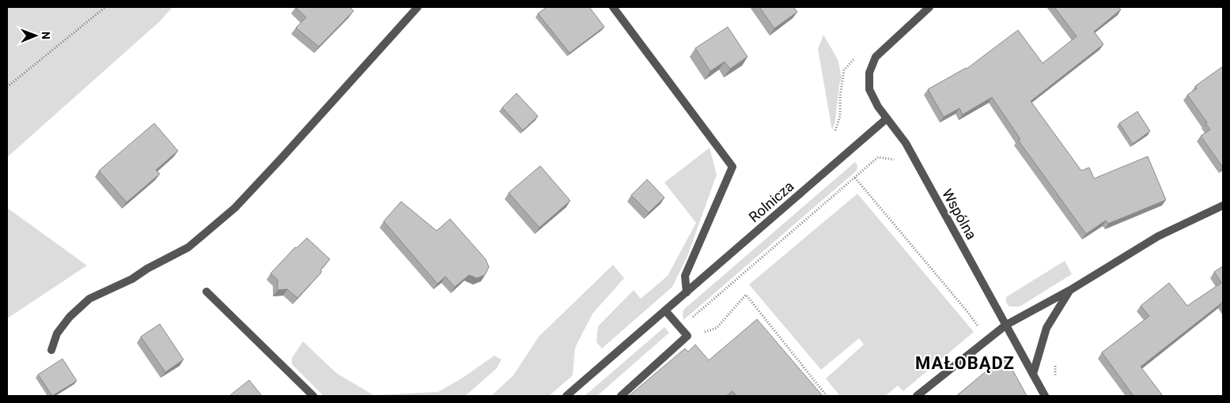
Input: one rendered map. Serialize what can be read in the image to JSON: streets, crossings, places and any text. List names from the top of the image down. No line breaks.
{"streets":{"street":["Rolnicza","Wspólna"]},"crossings":[["Rolnicza","Wspólna"]],"districts":["MAŁOBĄDZ"],"north":"right"}
